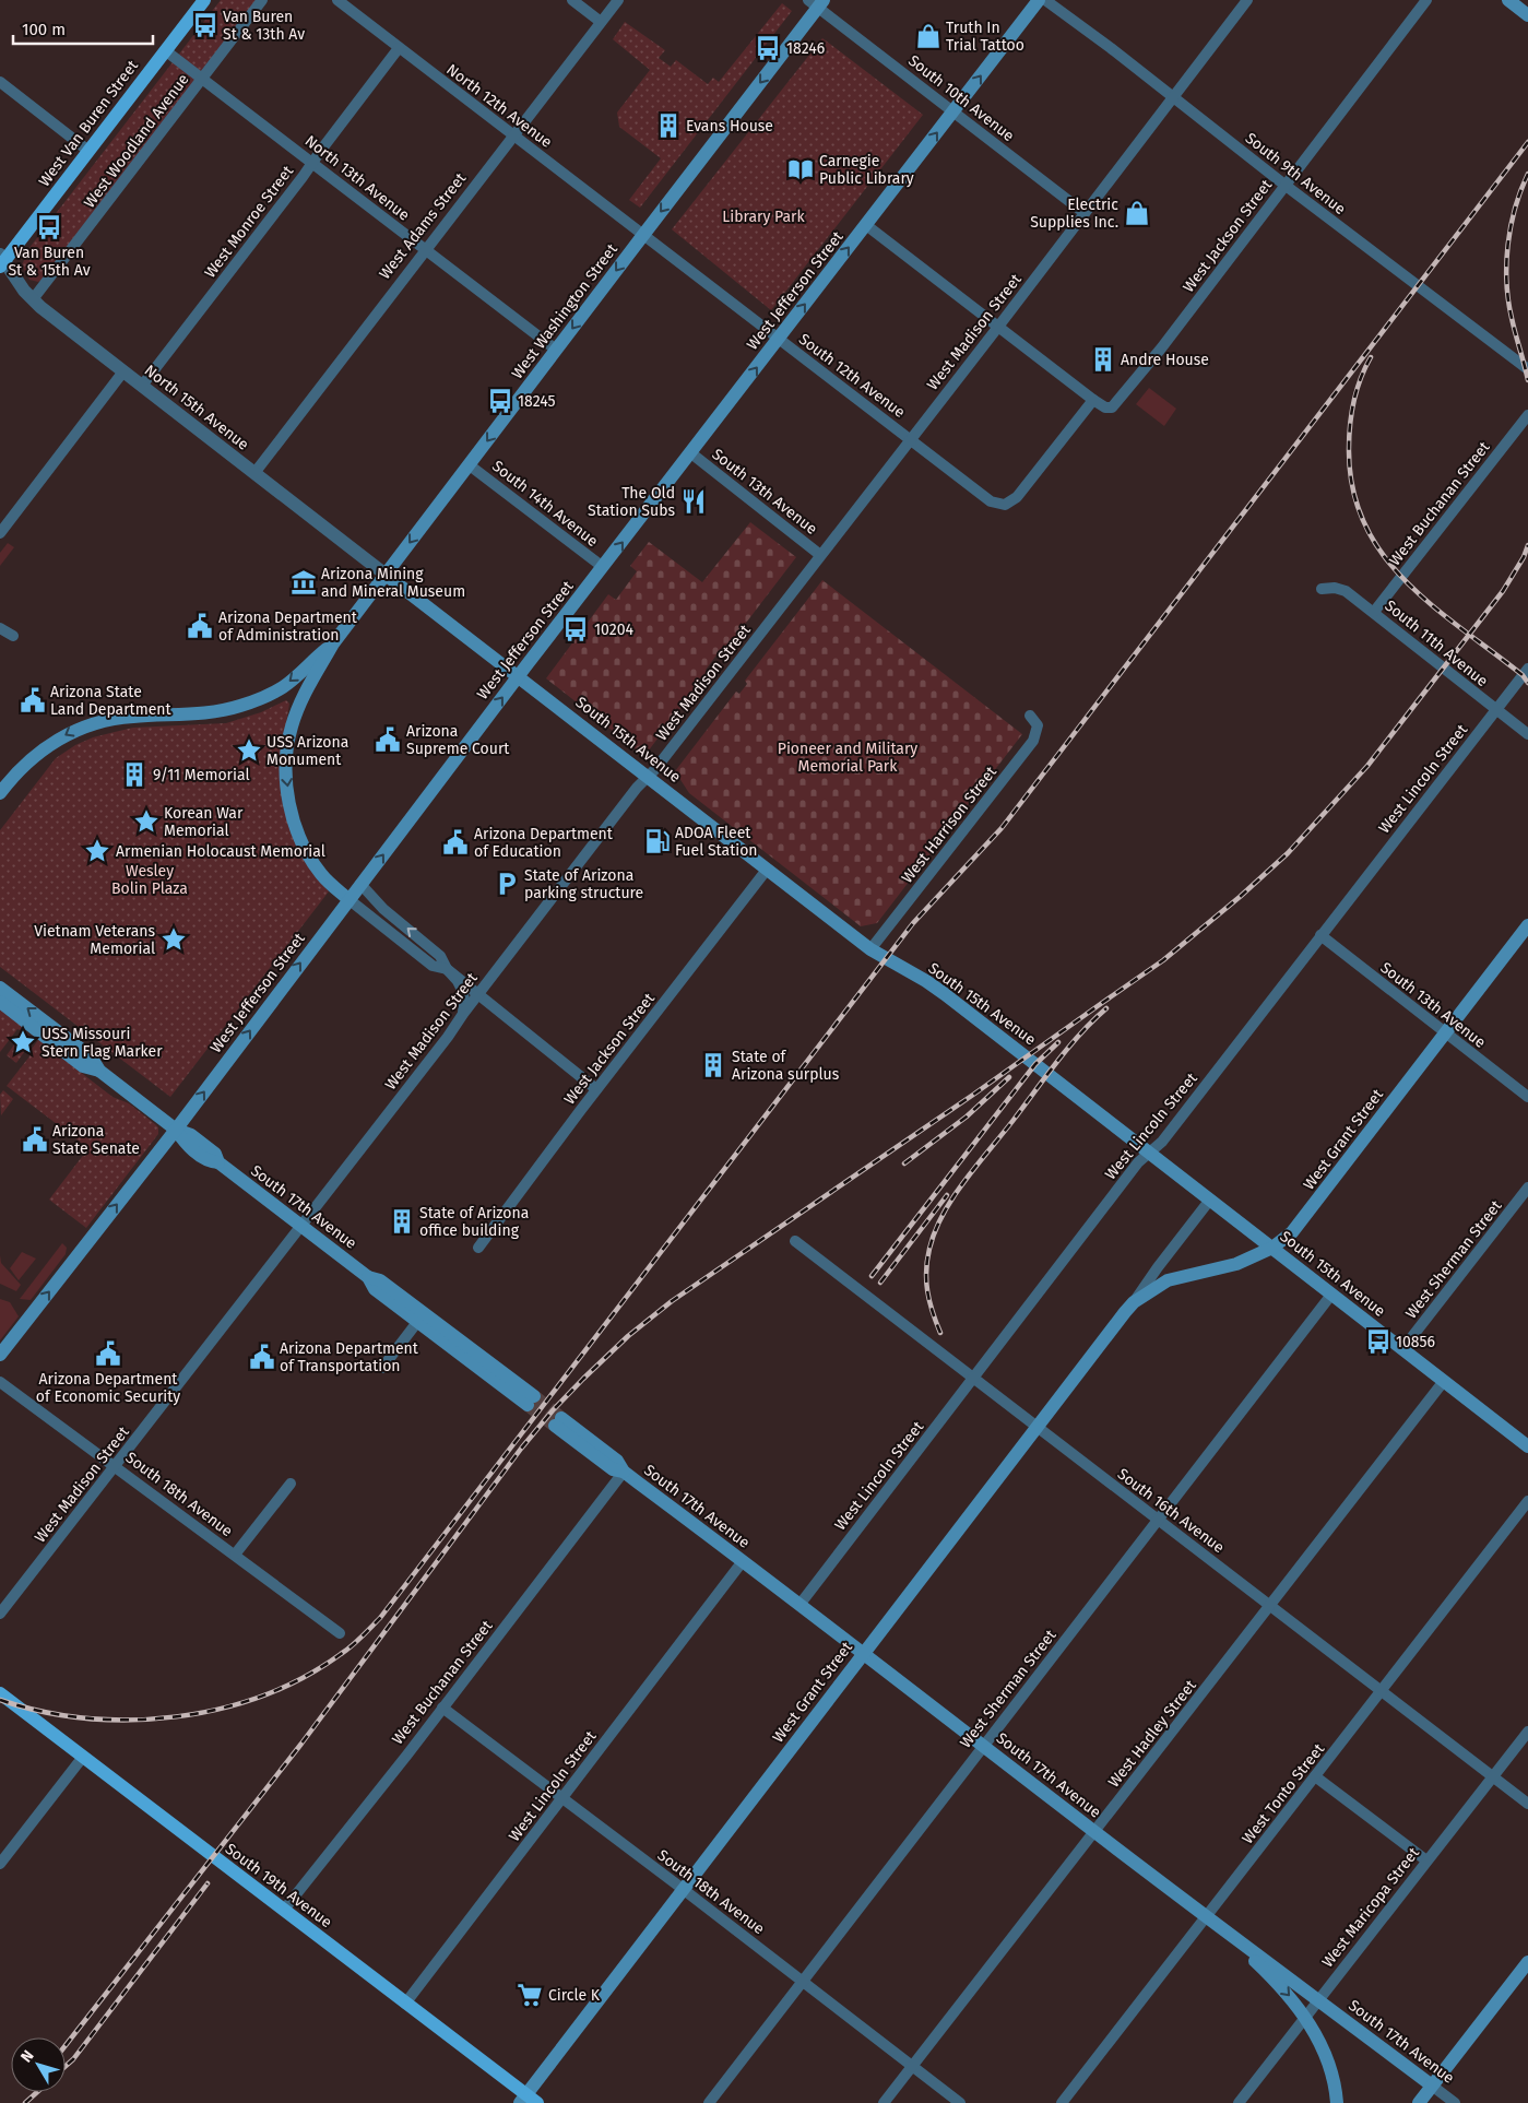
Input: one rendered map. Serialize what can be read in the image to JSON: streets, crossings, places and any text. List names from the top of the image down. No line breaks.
{"streets":{"main road":["West Van Buren Street","West Jefferson Street","West Washington Street","South 15th Avenue","West Grant Street","South 17th Avenue","South 19th Avenue"],"street":["South 10th Avenue","North 12th Avenue","West Woodland Avenue","South 9th Avenue","North 13th Avenue","West Monroe Street","West Adams Street","West Jackson Street","West Madison Street","South 12th Avenue","North 15th Avenue","South 13th Avenue","South 14th Avenue","West Buchanan Street","South 11th Avenue","West Lincoln Street","West Harrison Street","West Sherman Street","South 18th Avenue","South 16th Avenue","West Hadley Street","West Tonto Street","West Maricopa Street"]},"crossings":[["South 10th Avenue","West Jefferson Street"],["South 10th Avenue","West Washington Street"],["South 10th Avenue","West Madison Street"],["North 12th Avenue","West Monroe Street"],["North 12th Avenue","West Adams Street"],["North 12th Avenue","West Washington Street"],["North 12th Avenue","South 12th Avenue"],["West Van Buren Street","North 13th Avenue"],["West Van Buren Street","North 15th Avenue"],["West Woodland Avenue","North 13th Avenue"],["West Woodland Avenue","North 15th Avenue"],["South 9th Avenue","West Jackson Street"],["South 9th Avenue","West Madison Street"],["North 13th Avenue","West Monroe Street"],["North 13th Avenue","West Adams Street"],["North 13th Avenue","West Washington Street"],["West Monroe Street","North 15th Avenue"],["West Adams Street","North 15th Avenue"],["West Jackson Street","South 12th Avenue"],["West Jackson Street","South 15th Avenue"],["West Jefferson Street","West Washington Street"],["West Jefferson Street","South 12th Avenue"],["West Jefferson Street","South 13th Avenue"],["West Jefferson Street","South 14th Avenue"],["West Jefferson Street","South 15th Avenue"],["West Jefferson Street","South 17th Avenue"],["West Washington Street","South 12th Avenue"],["West Washington Street","North 15th Avenue"],["West Washington Street","South 14th Avenue"],["West Washington Street","South 15th Avenue"],["West Madison Street","South 12th Avenue"],["West Madison Street","South 13th Avenue"],["West Madison Street","South 15th Avenue"],["West Madison Street","South 17th Avenue"],["West Madison Street","South 18th Avenue"],["North 15th Avenue","South 15th Avenue"],["South 13th Avenue","West Lincoln Street"],["South 13th Avenue","West Grant Street"],["West Buchanan Street","South 11th Avenue"],["West Buchanan Street","South 17th Avenue"],["West Buchanan Street","South 18th Avenue"],["West Buchanan Street","South 19th Avenue"],["South 11th Avenue","West Lincoln Street"],["South 15th Avenue","West Lincoln Street"],["South 15th Avenue","West Harrison Street"],["South 15th Avenue","West Grant Street"],["South 15th Avenue","West Sherman Street"],["South 15th Avenue","West Hadley Street"],["West Lincoln Street","South 17th Avenue"],["West Lincoln Street","South 18th Avenue"],["West Lincoln Street","South 16th Avenue"],["West Lincoln Street","South 19th Avenue"],["West Grant Street","South 17th Avenue"],["West Grant Street","South 18th Avenue"],["West Grant Street","South 16th Avenue"],["West Grant Street","South 19th Avenue"],["South 17th Avenue","West Sherman Street"],["South 17th Avenue","West Hadley Street"],["South 17th Avenue","West Tonto Street"],["South 17th Avenue","West Maricopa Street"],["West Sherman Street","South 18th Avenue"],["West Sherman Street","South 16th Avenue"],["South 18th Avenue","West Hadley Street"],["South 16th Avenue","West Hadley Street"],["South 16th Avenue","West Tonto Street"],["South 16th Avenue","West Maricopa Street"]],"one_way":["West Jefferson Street","West Washington Street"],"parks":["Library Park","Pioneer and Military Memorial Park","Wesley Bolin Plaza"],"places":{"bus stop":["Van Buren St & 13th Av","18246","Van Buren St & 15th Av","18245","10204","10856"],"shop":["Truth In Trial Tattoo","Electric Supplies Inc."],"building":["Evans House","Andre House","9/11 Memorial","State of Arizona surplus","State of Arizona office building"],"library":["Carnegie Public Library"],"restaurant":["The Old Station Subs"],"museum":["Arizona Mining and Mineral Museum"],"public building":["Arizona Department of Administration","Arizona State Land Department","Arizona Supreme Court","Arizona Department of Education","Arizona State Senate","Arizona Department of Economic Security","Arizona Department of Transportation"],"place":["USS Arizona Monument","Korean War Memorial","Armenian Holocaust Memorial","Vietnam Veterans Memorial","USS Missouri Stern Flag Marker"],"fuel station":["ADOA Fleet Fuel Station"],"parking":["State of Arizona parking structure"],"supermarket":["Circle K"]},"scale_bar":"100 m","north":"top left"}
